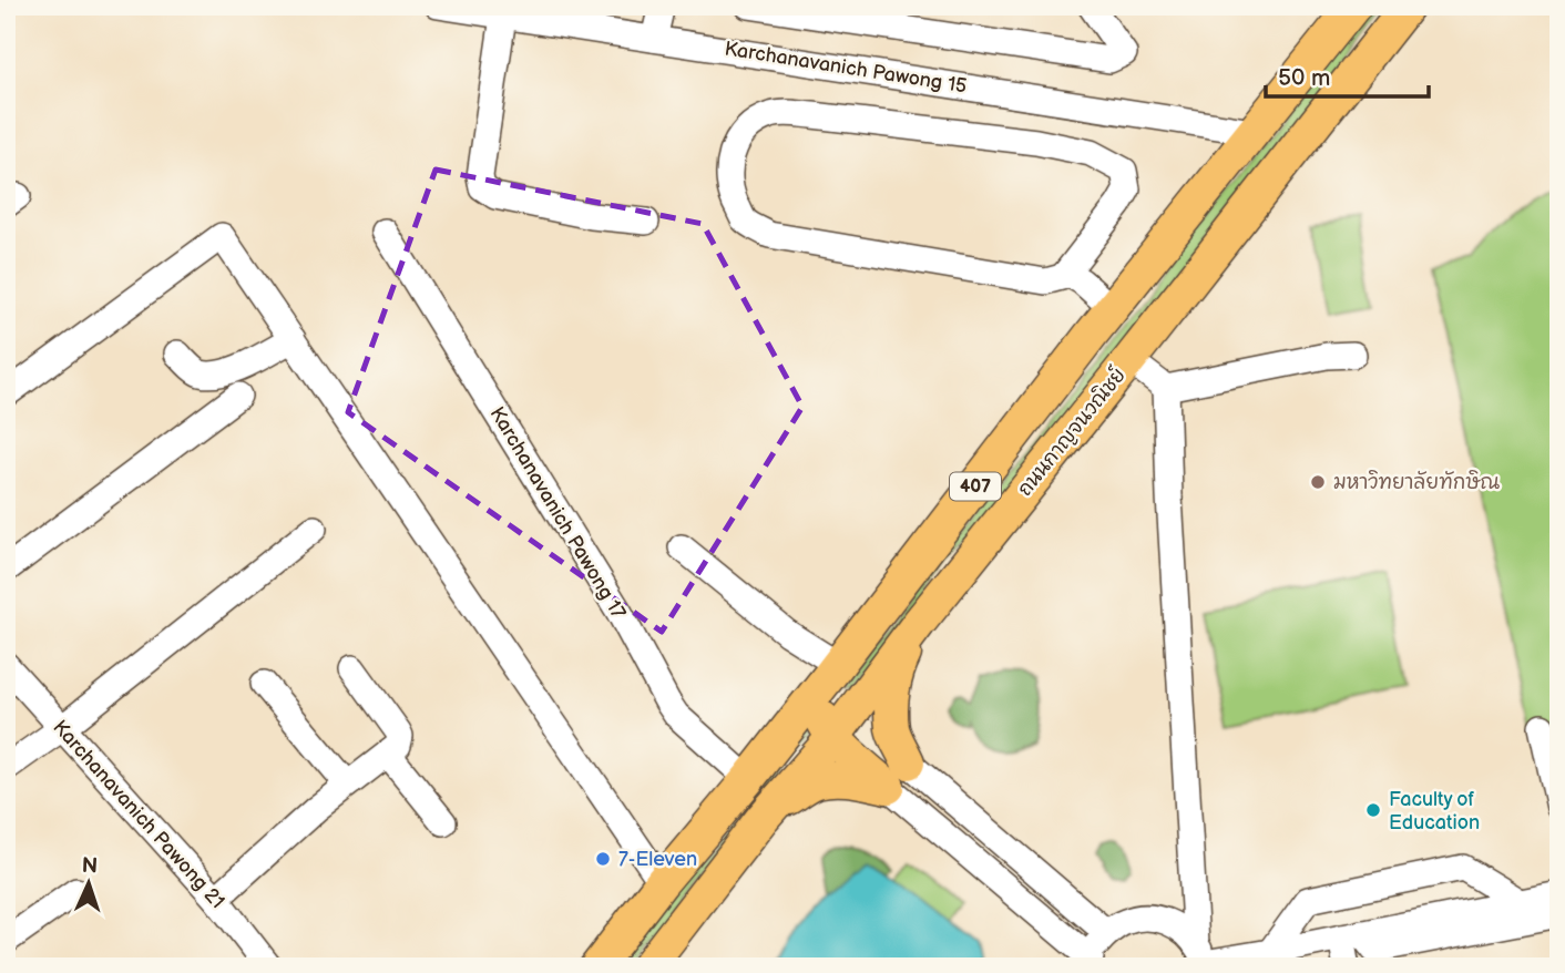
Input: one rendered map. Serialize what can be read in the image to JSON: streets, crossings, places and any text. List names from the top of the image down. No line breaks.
{"streets":{"main road":["ถนนกาญจนวณิชย์","407"],"street":["Karchanavanich Pawong 15","Karchanavanich Pawong 17","Karchanavanich Pawong 21"]},"crossings":[["Karchanavanich Pawong 15","407"],["407","Karchanavanich Pawong 17"]],"places":["มหาวิทยาลัยทักษิณ","Faculty of Education","7-Eleven"],"scale_bar":"50 m","north":"top"}
